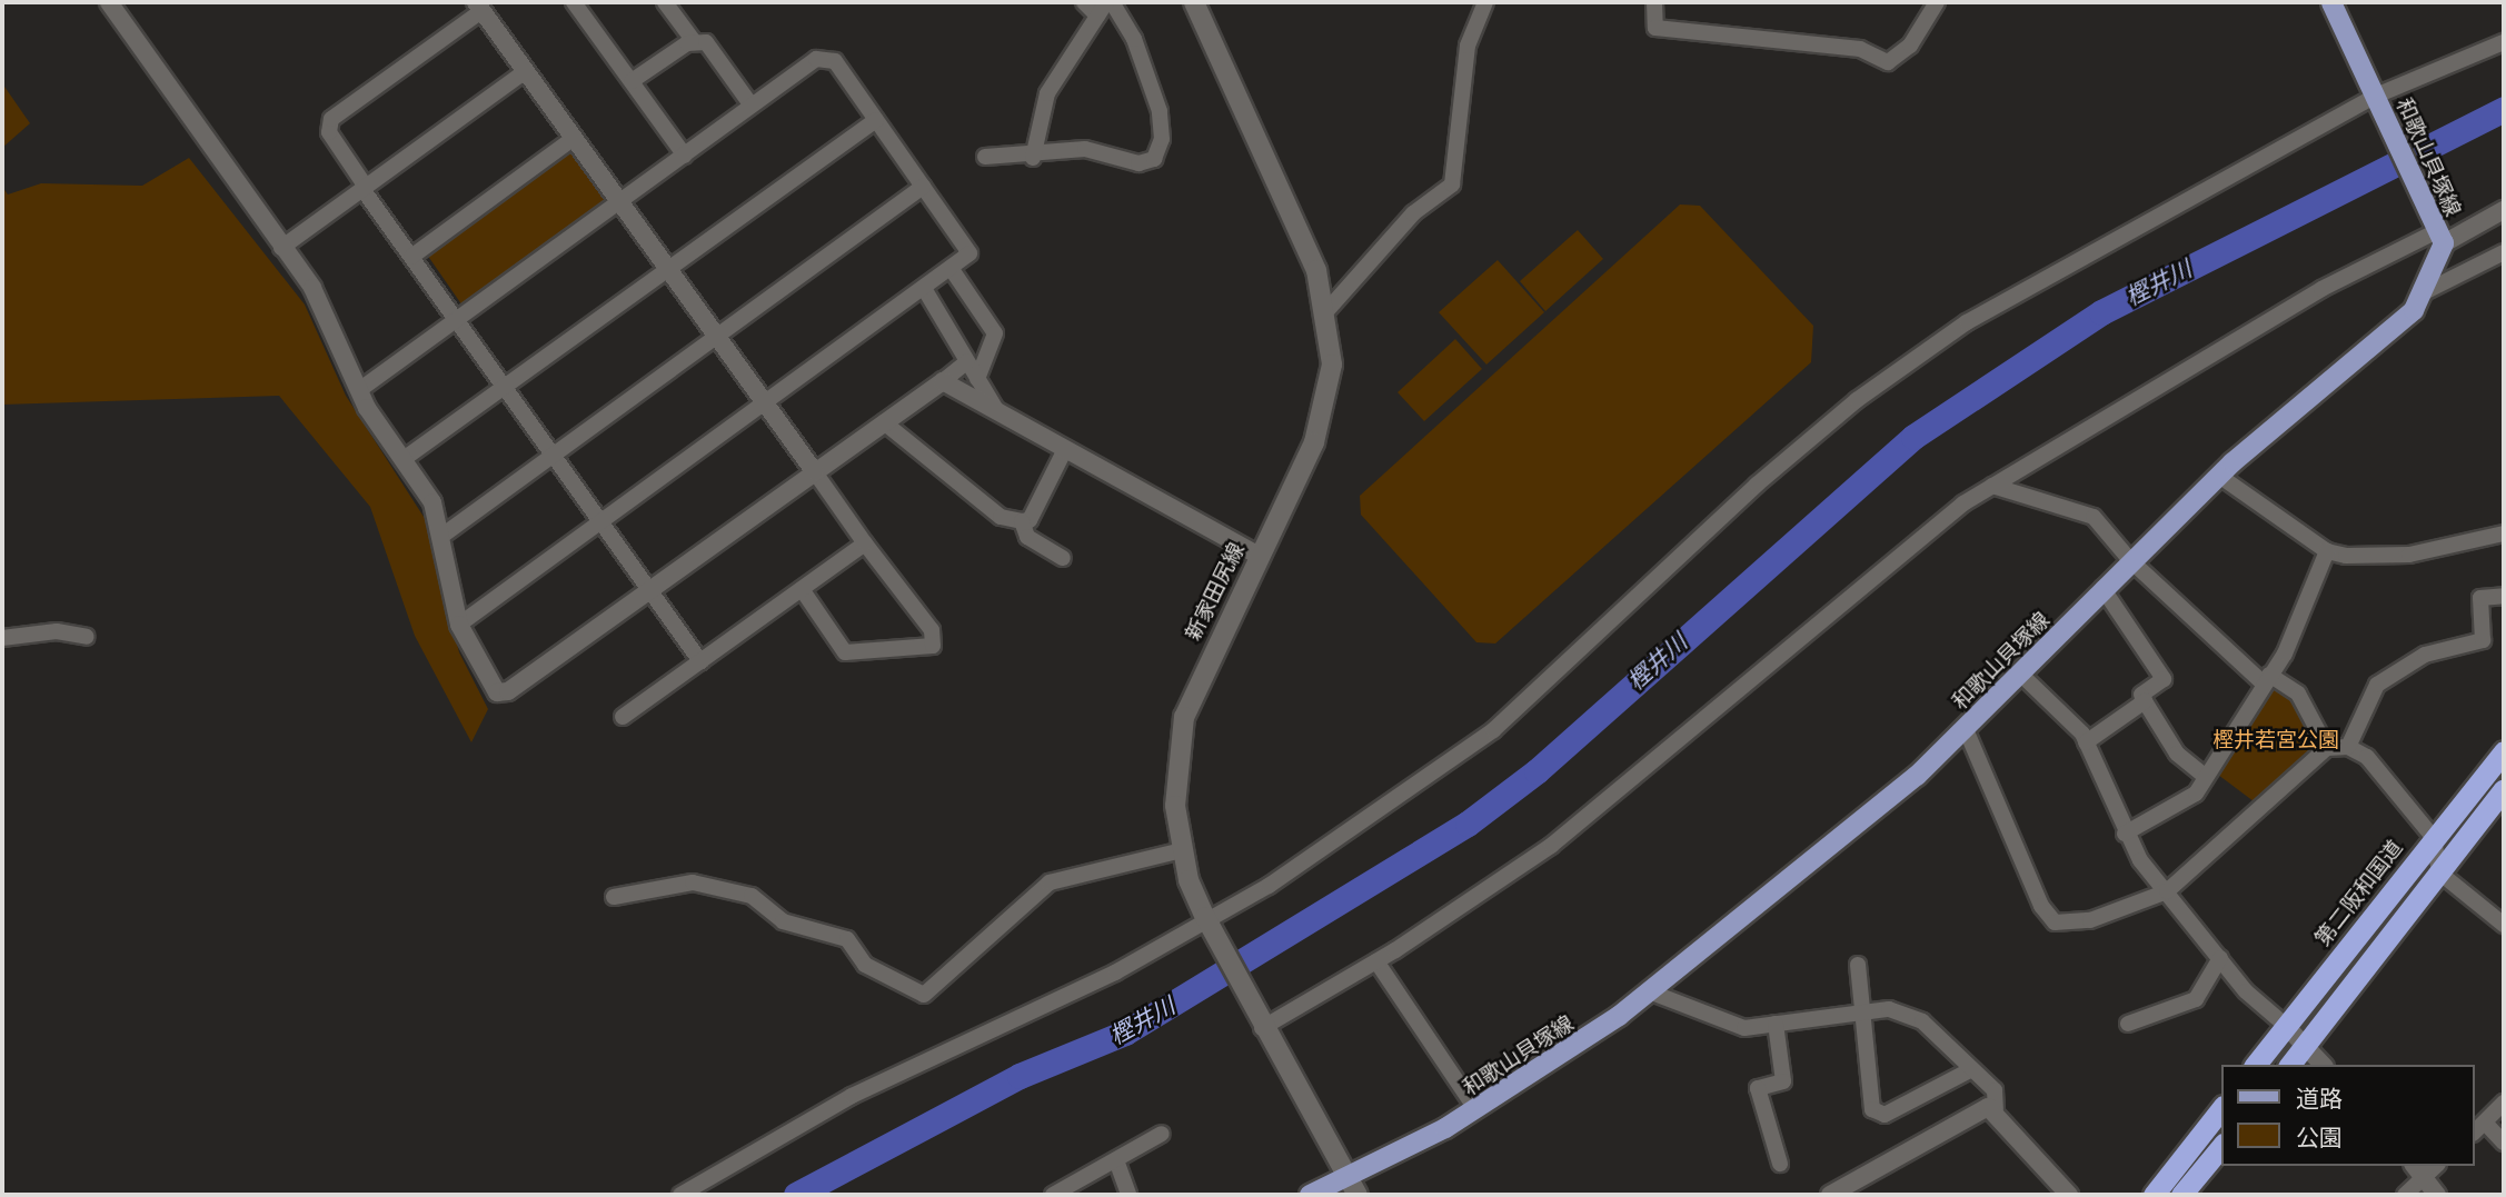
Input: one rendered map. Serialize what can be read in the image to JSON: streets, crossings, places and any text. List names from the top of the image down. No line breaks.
{"streets":{"highway":["第二阪和国道"],"main road":["和歌山貝塚線","新家田尻線"]},"crossings":[["和歌山貝塚線","新家田尻線"]],"water":["樫井川"],"parks":["樫井若宮公園"],"legend":["道路","公園"]}
